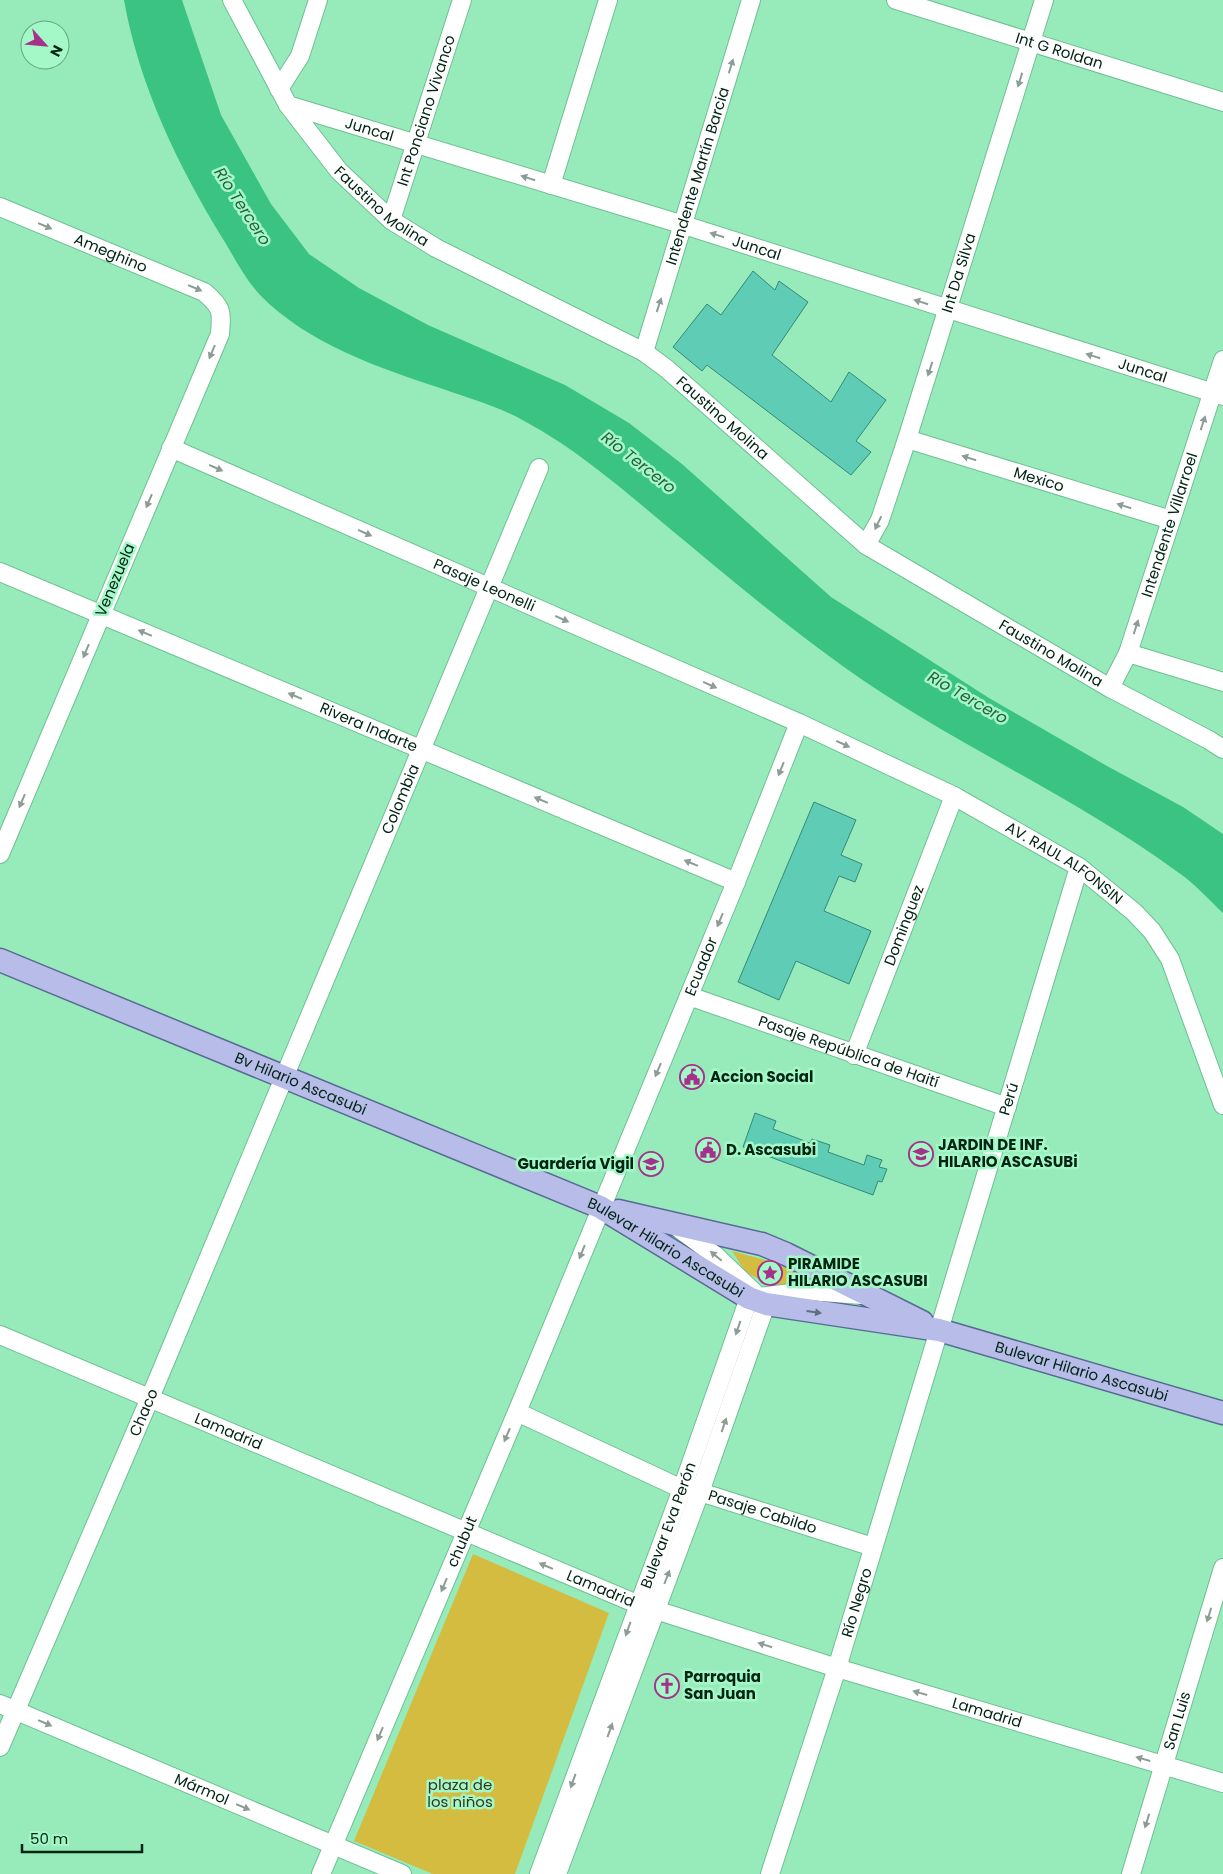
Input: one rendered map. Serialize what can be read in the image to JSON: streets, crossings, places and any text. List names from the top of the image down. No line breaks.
{"streets":{"main road":["Bv Hilario Ascasubi","Bulevar Hilario Ascasubi"],"street":["Int G Roldan","Int Ponciano Vivanco","Juncal","Intendente Martín Barcia","Faustino Molina","Ameghino","Int Da Silva","Mexico","Intendente Villarroel","Venezuela","Pasaje Leonelli","Rivera Indarte","Colombia","AV. RAUL ALFONSIN","Dominguez","Ecuador","Pasaje República de Haití","Perú","Chaco","Lamadrid","Pasaje Cabildo","Bulevar Eva Perón","chubut","Río Negro","San Luis","Mármol"]},"crossings":[["Int G Roldan","Int Da Silva"],["Int Ponciano Vivanco","Juncal"],["Int Ponciano Vivanco","Faustino Molina"],["Juncal","Intendente Martín Barcia"],["Juncal","Faustino Molina"],["Juncal","Int Da Silva"],["Juncal","Intendente Villarroel"],["Intendente Martín Barcia","Faustino Molina"],["Faustino Molina","Int Da Silva"],["Faustino Molina","Intendente Villarroel"],["Ameghino","Venezuela"],["Int Da Silva","Mexico"],["Mexico","Intendente Villarroel"],["Venezuela","Pasaje Leonelli"],["Venezuela","Rivera Indarte"],["Pasaje Leonelli","Colombia"],["Pasaje Leonelli","AV. RAUL ALFONSIN"],["Pasaje Leonelli","Ecuador"],["Rivera Indarte","Colombia"],["Rivera Indarte","Ecuador"],["Colombia","Bv Hilario Ascasubi"],["Colombia","Chaco"],["AV. RAUL ALFONSIN","Dominguez"],["AV. RAUL ALFONSIN","Ecuador"],["AV. RAUL ALFONSIN","Perú"],["Dominguez","Pasaje República de Haití"],["Ecuador","Pasaje República de Haití"],["Ecuador","Bv Hilario Ascasubi"],["Ecuador","Bulevar Hilario Ascasubi"],["Ecuador","chubut"],["Pasaje República de Haití","Perú"],["Bv Hilario Ascasubi","Bulevar Hilario Ascasubi"],["Bv Hilario Ascasubi","Chaco"],["Bv Hilario Ascasubi","chubut"],["Perú","Bulevar Hilario Ascasubi"],["Perú","Río Negro"],["Bulevar Hilario Ascasubi","Bulevar Eva Perón"],["Bulevar Hilario Ascasubi","chubut"],["Bulevar Hilario Ascasubi","Río Negro"],["Chaco","Lamadrid"],["Chaco","Mármol"],["Lamadrid","Bulevar Eva Perón"],["Lamadrid","chubut"],["Lamadrid","Río Negro"],["Lamadrid","San Luis"],["Pasaje Cabildo","Bulevar Eva Perón"],["Pasaje Cabildo","chubut"],["Pasaje Cabildo","Río Negro"],["chubut","Mármol"]],"one_way":["Juncal","Ameghino","Int Da Silva","Mexico","Intendente Villarroel","Venezuela","Pasaje Leonelli","Rivera Indarte","Ecuador","Lamadrid","chubut","San Luis","Mármol"],"water":["Río Tercero"],"parks":["plaza de los niños"],"places":{"public building":["Accion Social","D. Ascasubi"],"school or university":["JARDIN DE INF. HILARIO ASCASUBi","Guardería Vigil"],"place":["PIRAMIDE HILARIO ASCASUBI"],"church":["Parroquia San Juan"]},"scale_bar":"50 m","north":"bottom right"}
